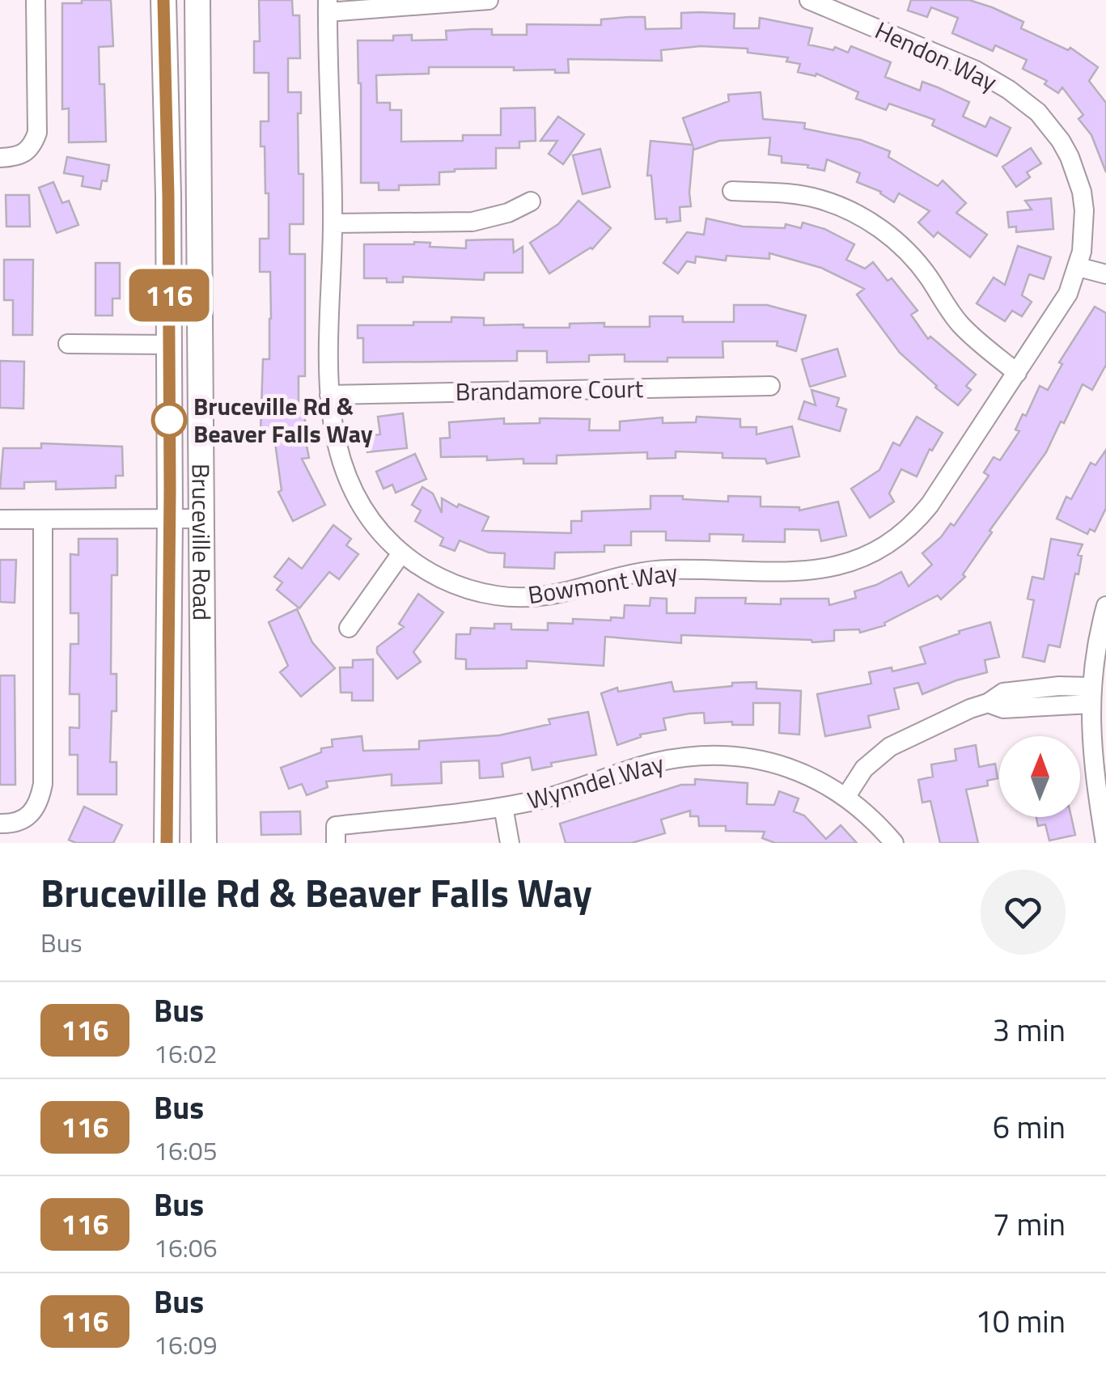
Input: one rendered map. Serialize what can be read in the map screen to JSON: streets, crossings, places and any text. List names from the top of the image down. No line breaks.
{"streets":{"main road":["Bruceville Road"],"street":["Hendon Way","Brandamore Court","Bowmont Way","Wynndel Way"]},"crossings":[["Hendon Way","Bowmont Way"],["Brandamore Court","Bowmont Way"]],"places":["Bruceville Rd & Beaver Falls Way"],"lines":["bus line 116"],"north":"top","page":{"on_map":"116","heading":["Bruceville Rd & Beaver Falls Way","Bus"],"list":[{"mark":"116","name":"Bus","note":"16:02","value":"3 min"},{"mark":"116","name":"Bus","note":"16:05","value":"6 min"},{"mark":"116","name":"Bus","note":"16:06","value":"7 min"},{"mark":"116","name":"Bus","note":"16:09","value":"10 min"}]}}
